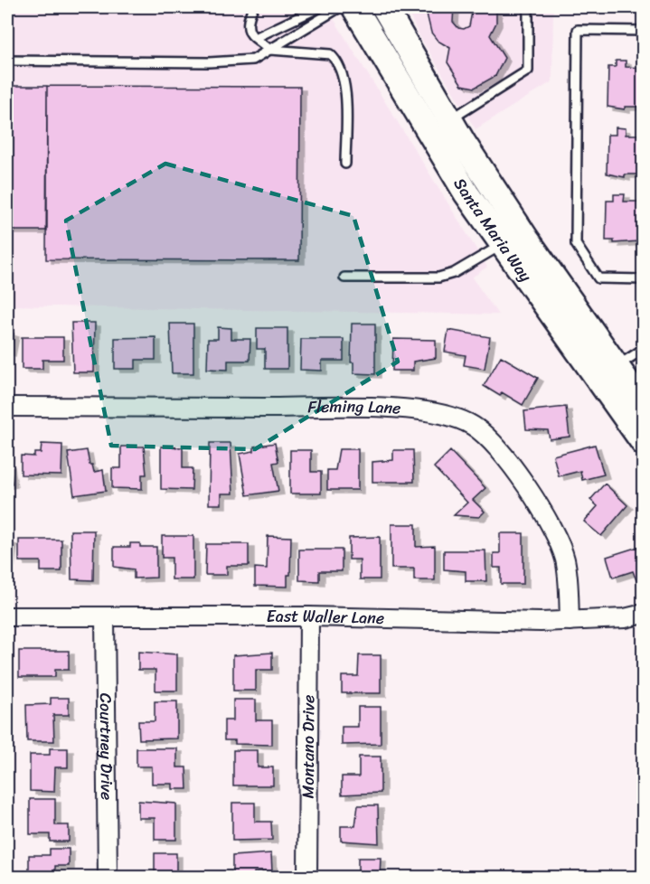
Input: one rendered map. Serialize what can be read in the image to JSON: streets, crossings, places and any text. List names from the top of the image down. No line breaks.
{"streets":{"main road":["Santa Maria Way"],"street":["Fleming Lane","East Waller Lane","Courtney Drive","Montano Drive"]},"crossings":[["Fleming Lane","East Waller Lane"],["East Waller Lane","Courtney Drive"],["East Waller Lane","Montano Drive"]]}
